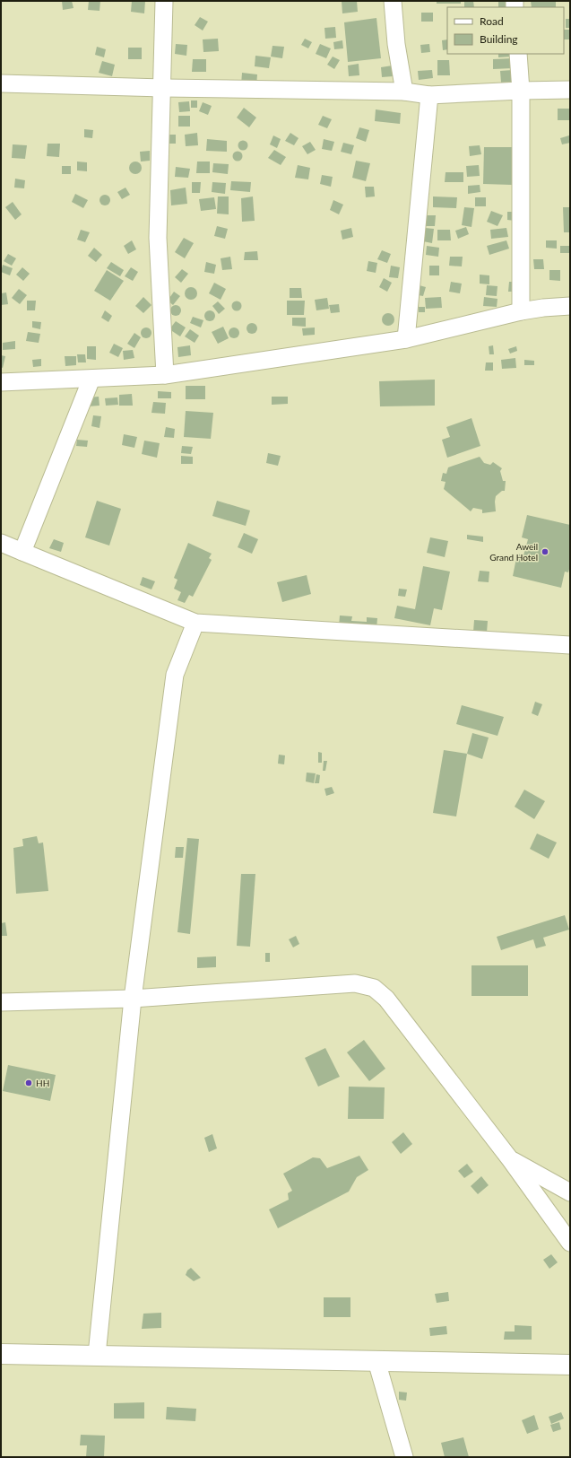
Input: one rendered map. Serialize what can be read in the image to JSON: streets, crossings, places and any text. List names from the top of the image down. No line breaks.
{"places":["Aweil Grand Hotel","HH"],"legend":["Road","Building"]}
